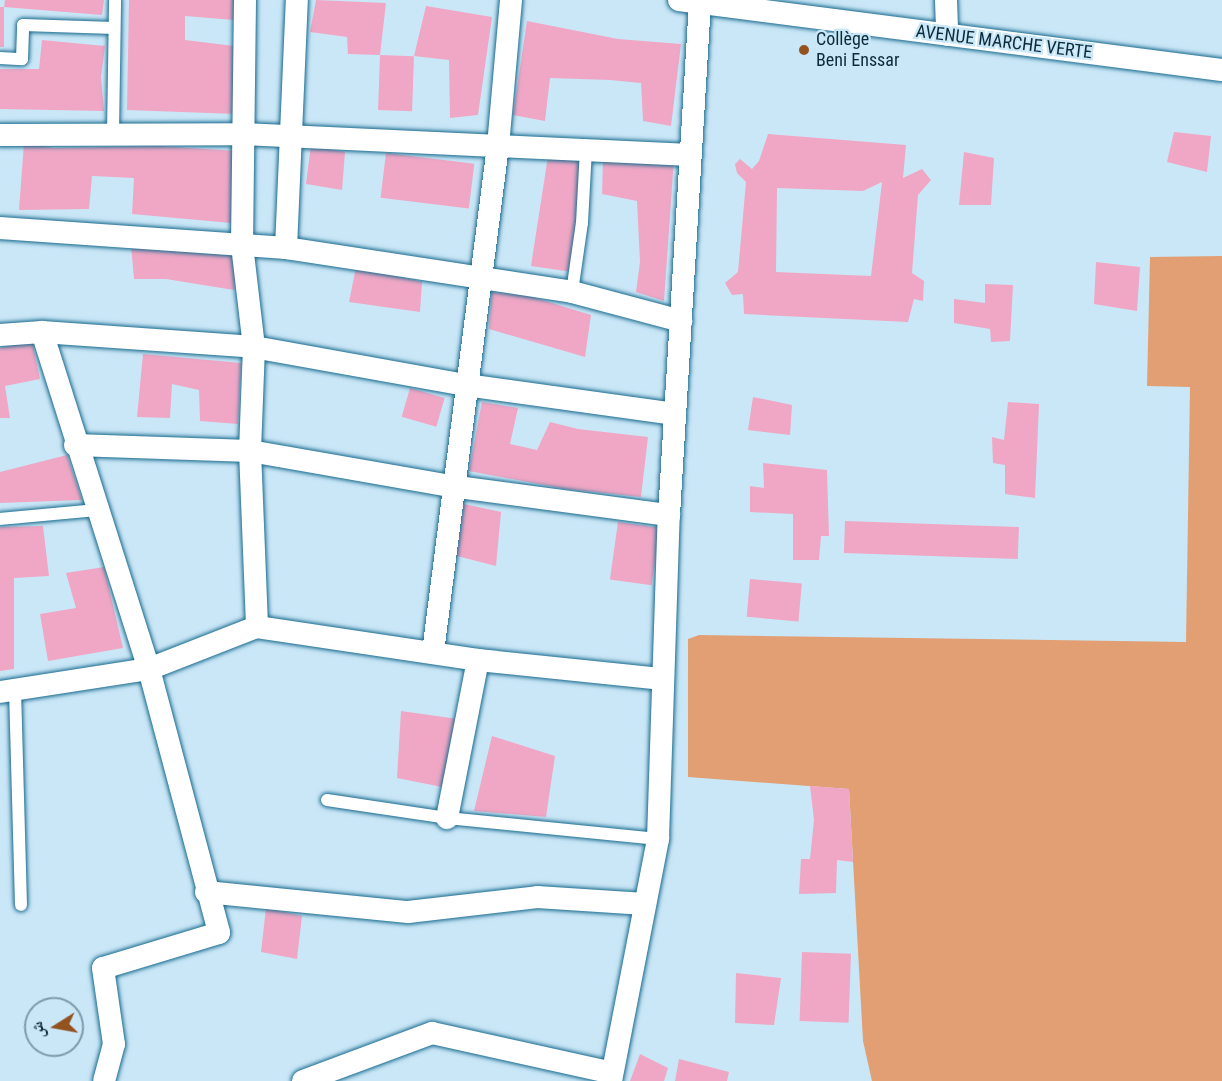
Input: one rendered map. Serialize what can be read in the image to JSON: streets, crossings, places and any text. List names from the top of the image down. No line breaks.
{"streets":{"street":["AVENUE MARCHE VERTE"]},"places":["Collège Beni Enssar"],"north":"left"}
